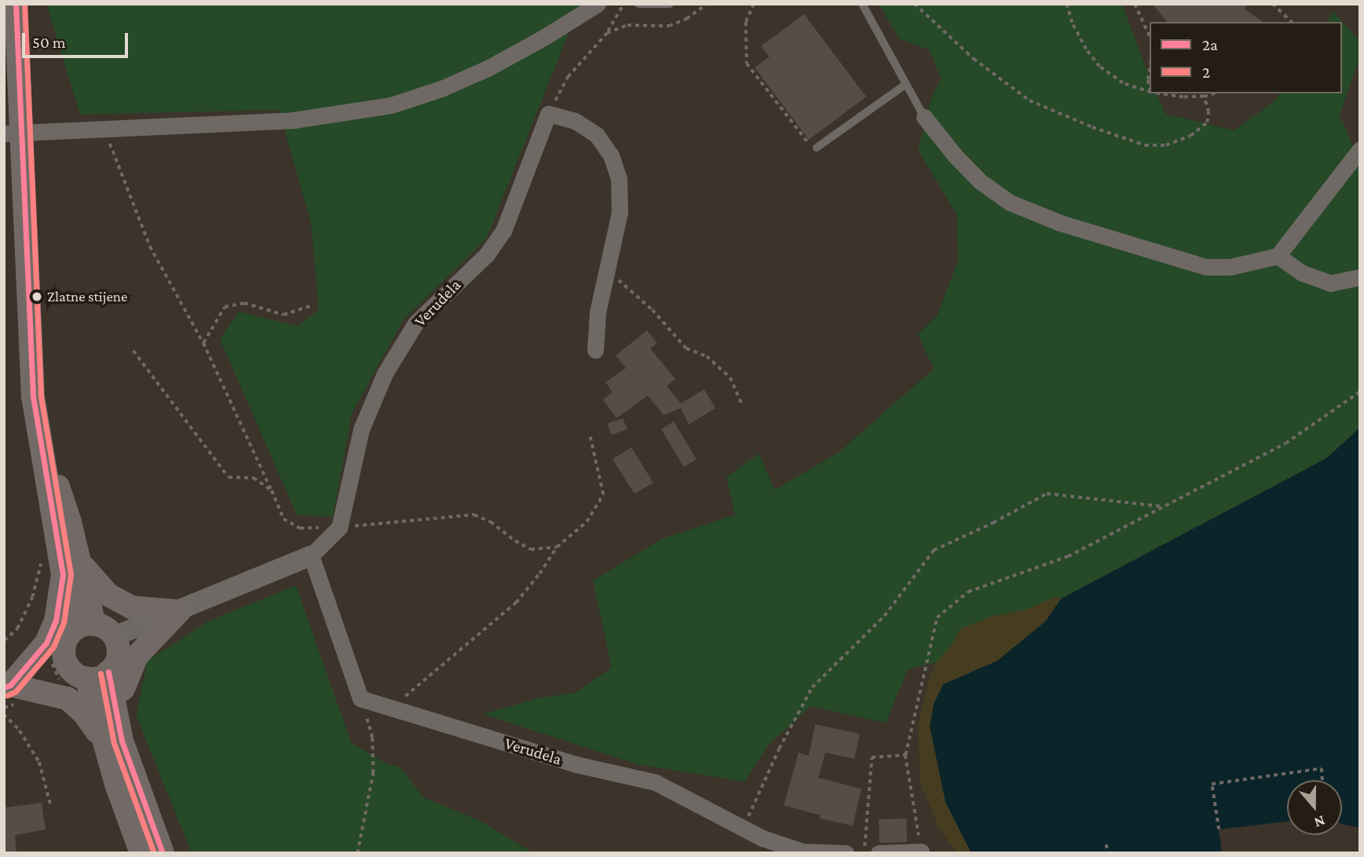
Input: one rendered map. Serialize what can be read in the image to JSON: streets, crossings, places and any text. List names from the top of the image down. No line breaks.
{"streets":{"street":["Verudela"]},"places":["Zlatne stijene"],"lines":["transit line 2a","transit line 2"],"legend":["2a","2"],"scale_bar":"50 m","north":"bottom"}
